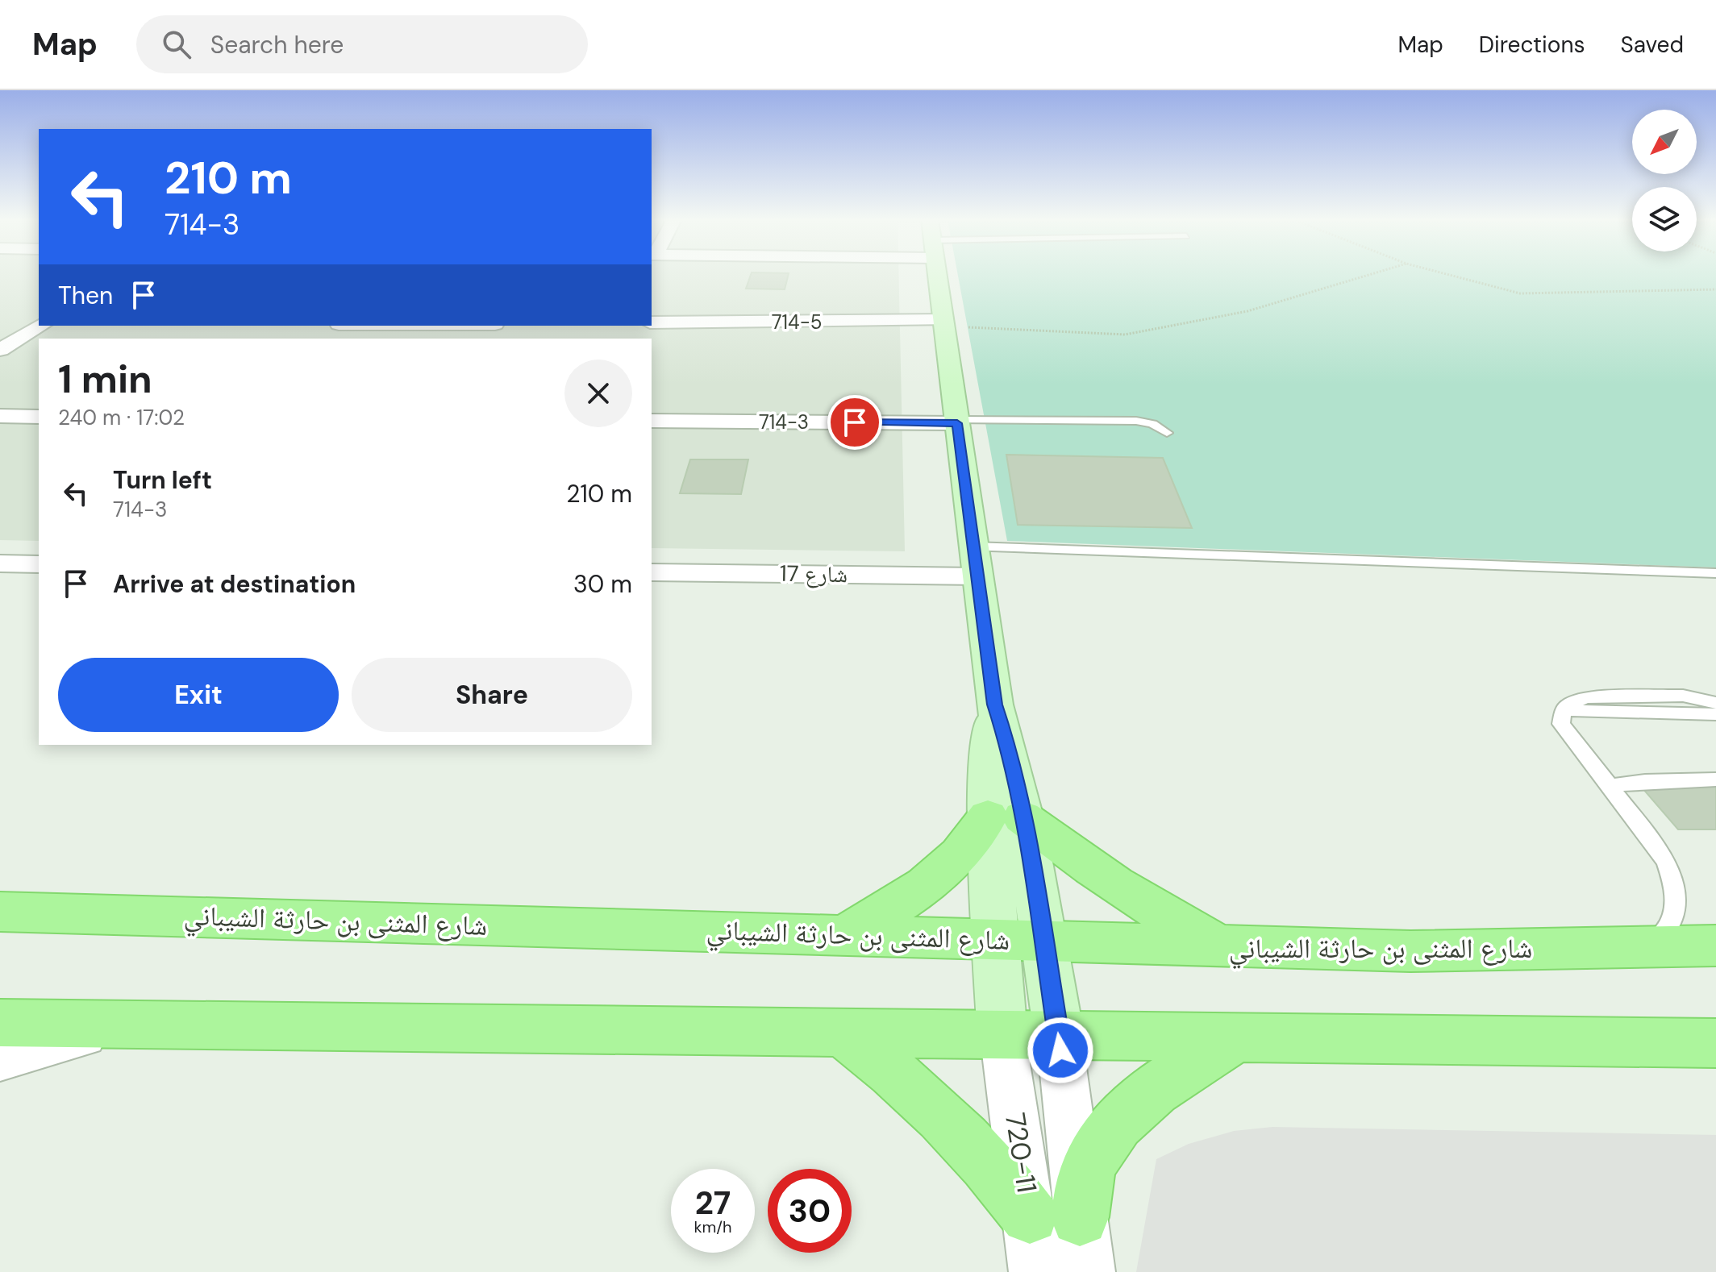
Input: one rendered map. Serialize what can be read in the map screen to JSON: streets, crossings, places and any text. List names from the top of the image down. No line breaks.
{"streets":{"main road":["شارع المثنى بن حارثة الشيباني"],"street":["714-5","714-3","شارع 17","720-11"]},"north":"bottom left","page":{"header":"Map","search":"Search here","nav":["Map","Directions","Saved"],"turn":["210 m","714-3"],"then":"Then","heading":["1 min","240 m · 17:02"],"list":[{"name":"Turn left","note":"714-3","value":"210 m"},{"name":"Arrive at destination","value":"30 m"}],"buttons":["Exit","Share"],"speed":"27 km/h","limit":"30"}}
